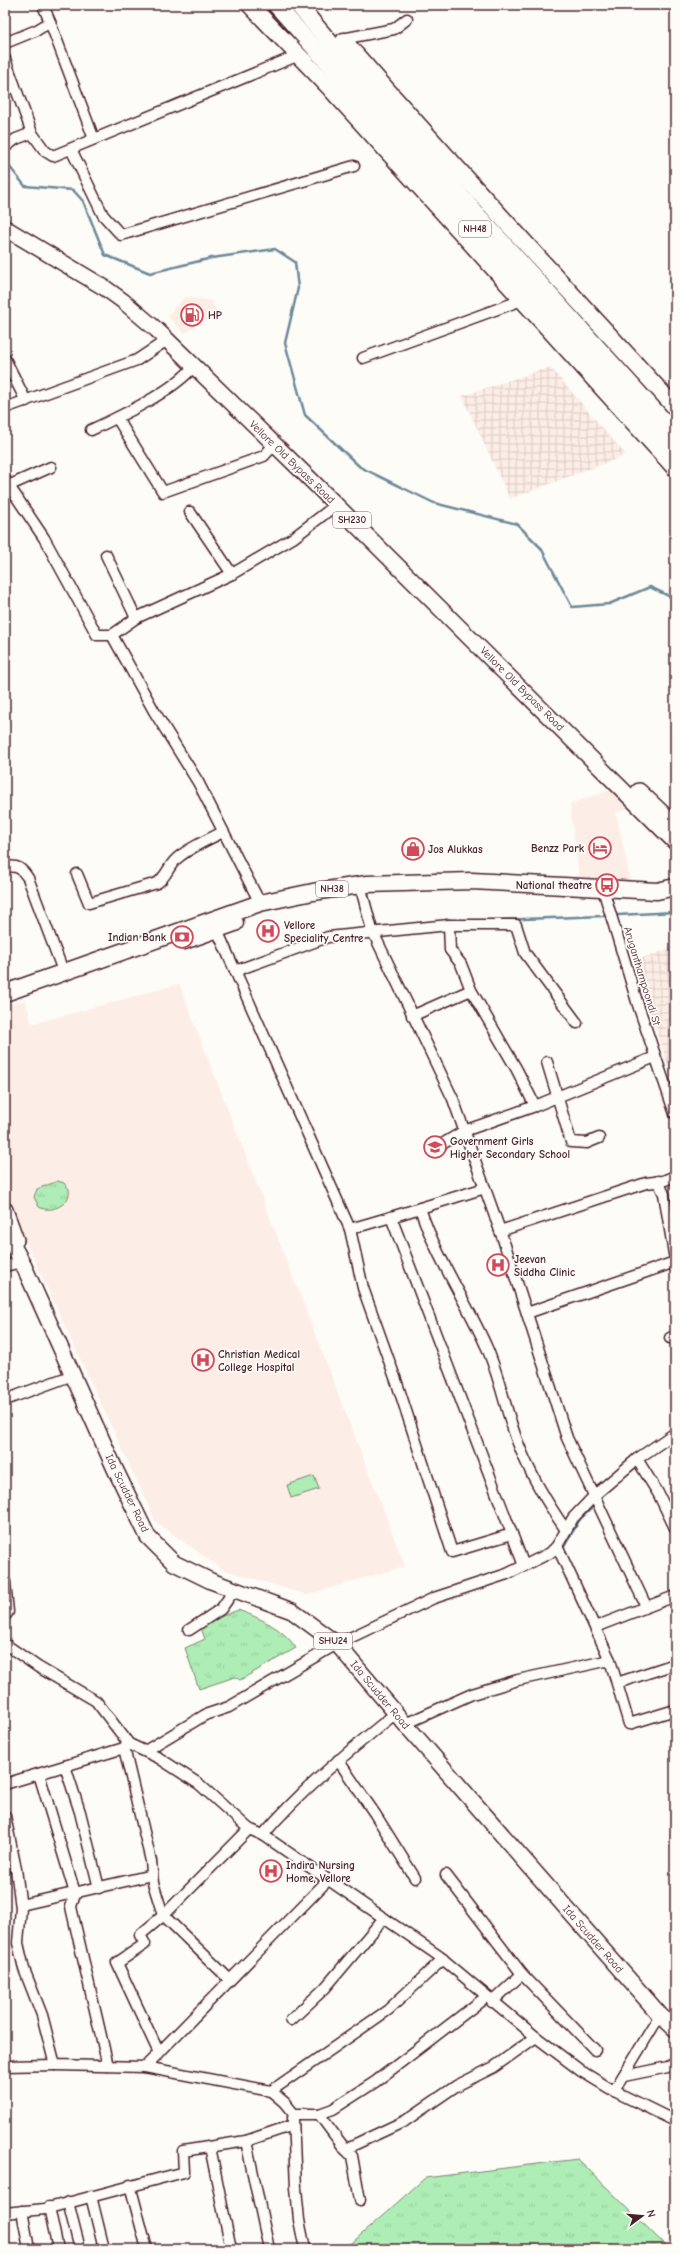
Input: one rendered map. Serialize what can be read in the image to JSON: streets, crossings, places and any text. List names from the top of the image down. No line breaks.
{"streets":{"highway":["NH48","NH38"],"main road":["Vellore Old Bypass Road","SH230","Ida Scudder Road","SHU24"],"street":["Aruganthampoondi St"]},"crossings":[["NH38","Aruganthampoondi St"],["Ida Scudder Road","SHU24"]],"places":{"fuel station":["HP"],"hotel":["Benzz Park"],"shop":["Jos Alukkas"],"bus stop":["National theatre"],"hospital":["Vellore Speciality Centre","Jeevan Siddha Clinic","Christian Medical College Hospital","Indira Nursing Home, Vellore"],"bank":["Indian Bank"],"school or university":["Government Girls Higher Secondary School"]},"north":"right"}
